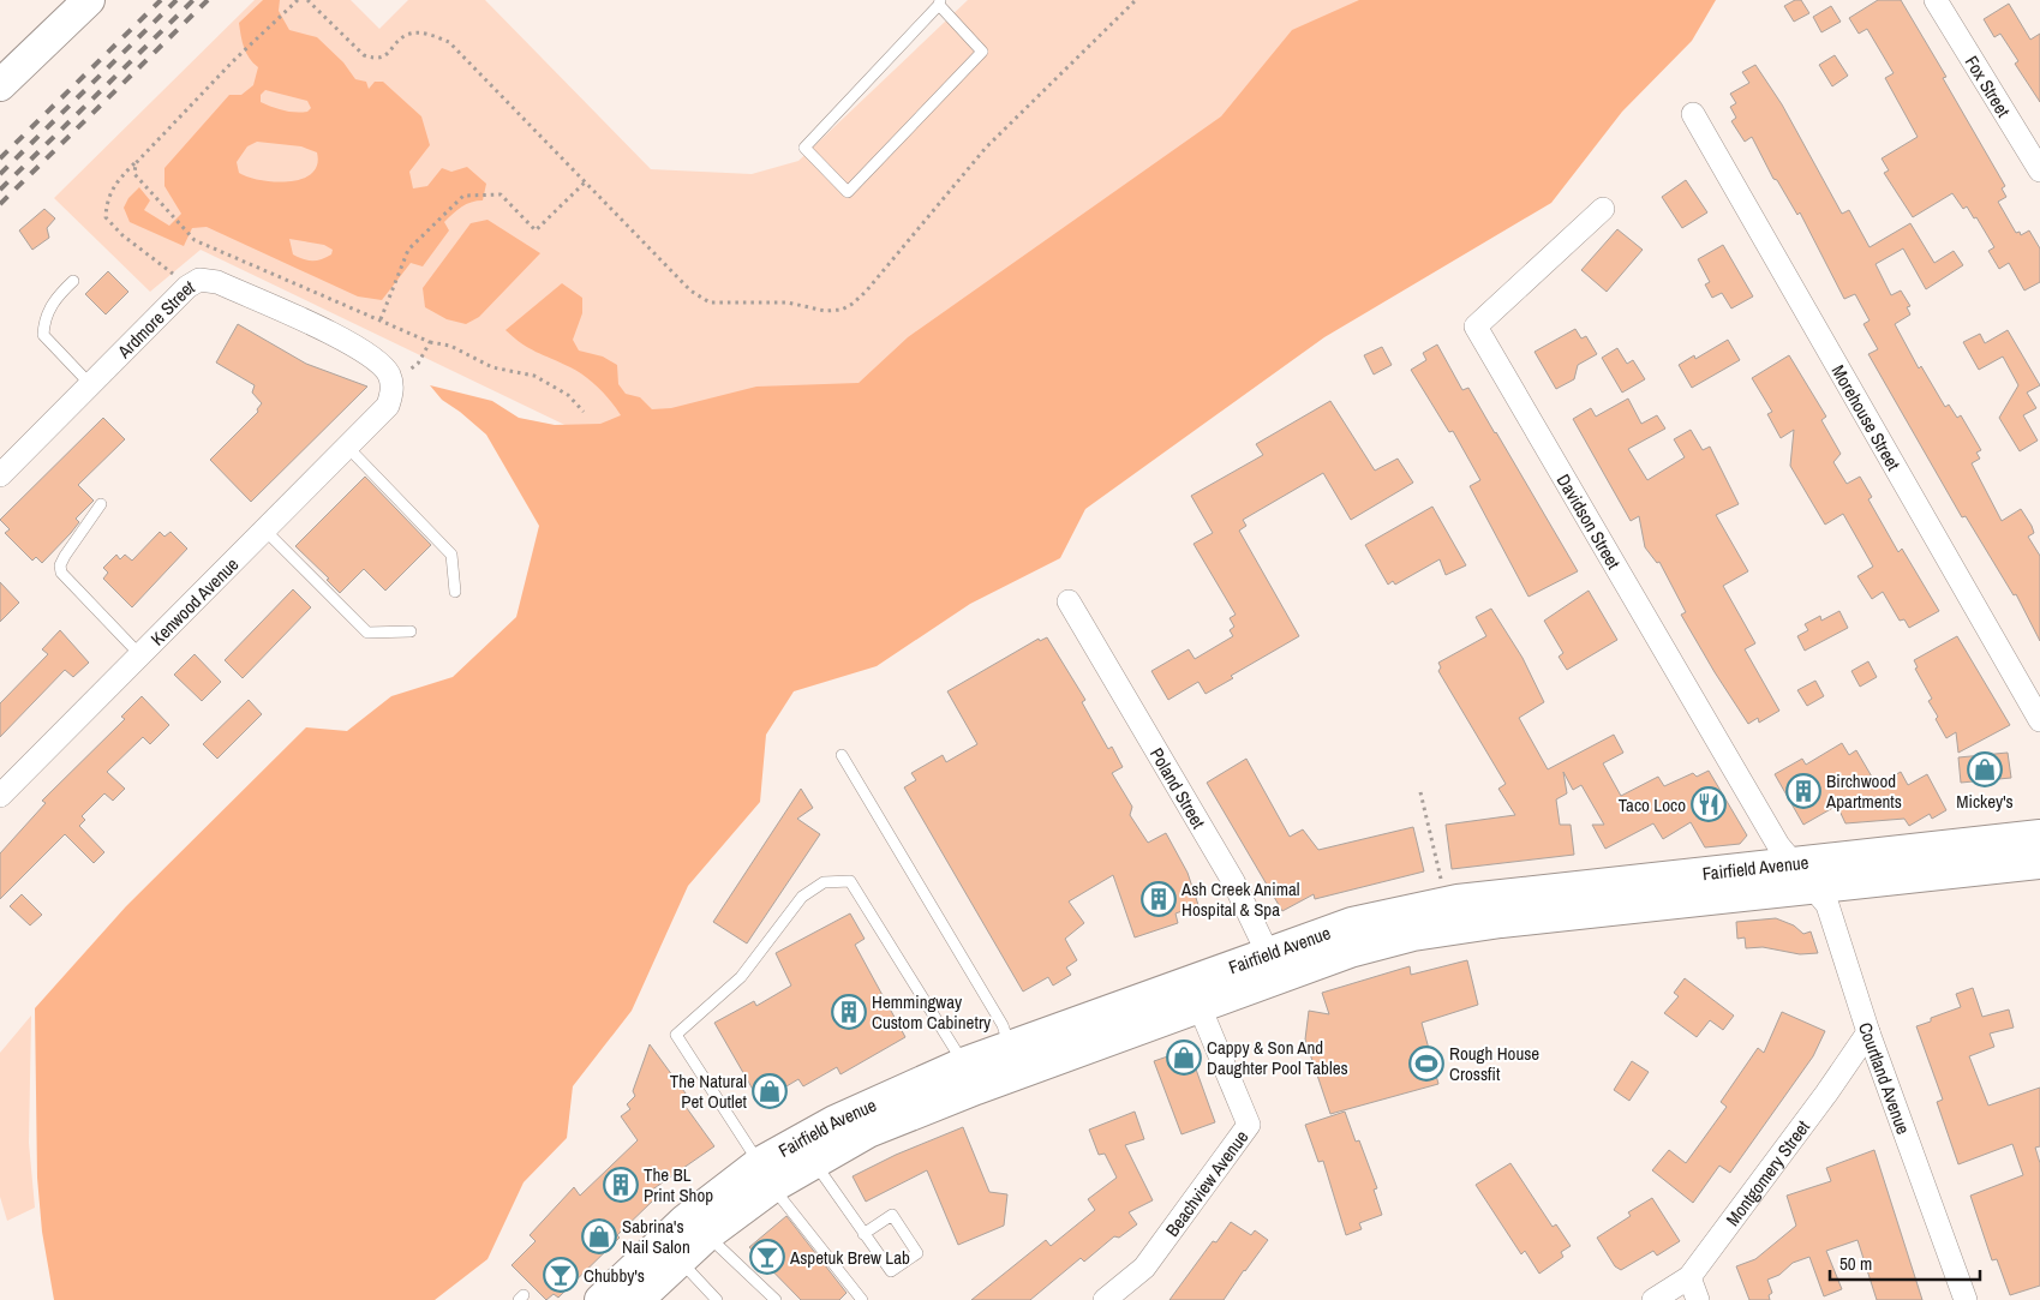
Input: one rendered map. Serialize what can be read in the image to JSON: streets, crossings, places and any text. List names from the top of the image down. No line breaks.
{"streets":{"main road":["Fairfield Avenue"],"street":["Fox Street","Ardmore Street","Morehouse Street","Davidson Street","Kenwood Avenue","Poland Street","Courtland Avenue","Montgomery Street","Beachview Avenue"]},"crossings":[["Ardmore Street","Kenwood Avenue"],["Davidson Street","Fairfield Avenue"],["Davidson Street","Courtland Avenue"],["Poland Street","Fairfield Avenue"],["Fairfield Avenue","Courtland Avenue"],["Fairfield Avenue","Beachview Avenue"],["Courtland Avenue","Montgomery Street"]],"places":{"shop":["Mickey's","Cappy & Son And Daughter Pool Tables","The Natural Pet Outlet","Sabrina's Nail Salon"],"building":["Birchwood Apartments","Ash Creek Animal Hospital & Spa","Hemmingway Custom Cabinetry","The BL Print Shop"],"restaurant":["Taco Loco"],"sports":["Rough House Crossfit"],"bar":["Aspetuk Brew Lab","Chubby's"]},"scale_bar":"50 m"}
